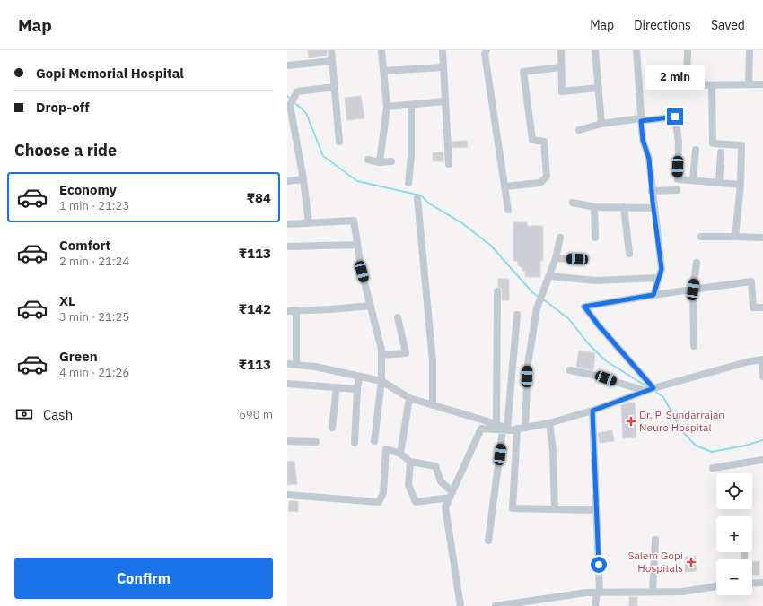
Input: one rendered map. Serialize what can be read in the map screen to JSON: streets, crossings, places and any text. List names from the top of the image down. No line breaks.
{"places":{"health":["Dr. P. Sundarrajan Neuro Hospital","Salem Gopi Hospitals"]},"page":{"header":"Map","nav":["Map","Directions","Saved"],"banner":["Gopi Memorial Hospital","Drop-off"],"bubble":"2 min","heading":"Choose a ride","list":[{"name":"Economy","note":"1 min · 21:23","value":"₹84"},{"name":"Comfort","note":"2 min · 21:24","value":"₹113"},{"name":"XL","note":"3 min · 21:25","value":"₹142"},{"name":"Green","note":"4 min · 21:26","value":"₹113"}],"pay":["Cash","690 m"],"map_buttons":["+","−"],"buttons":"Confirm"}}
